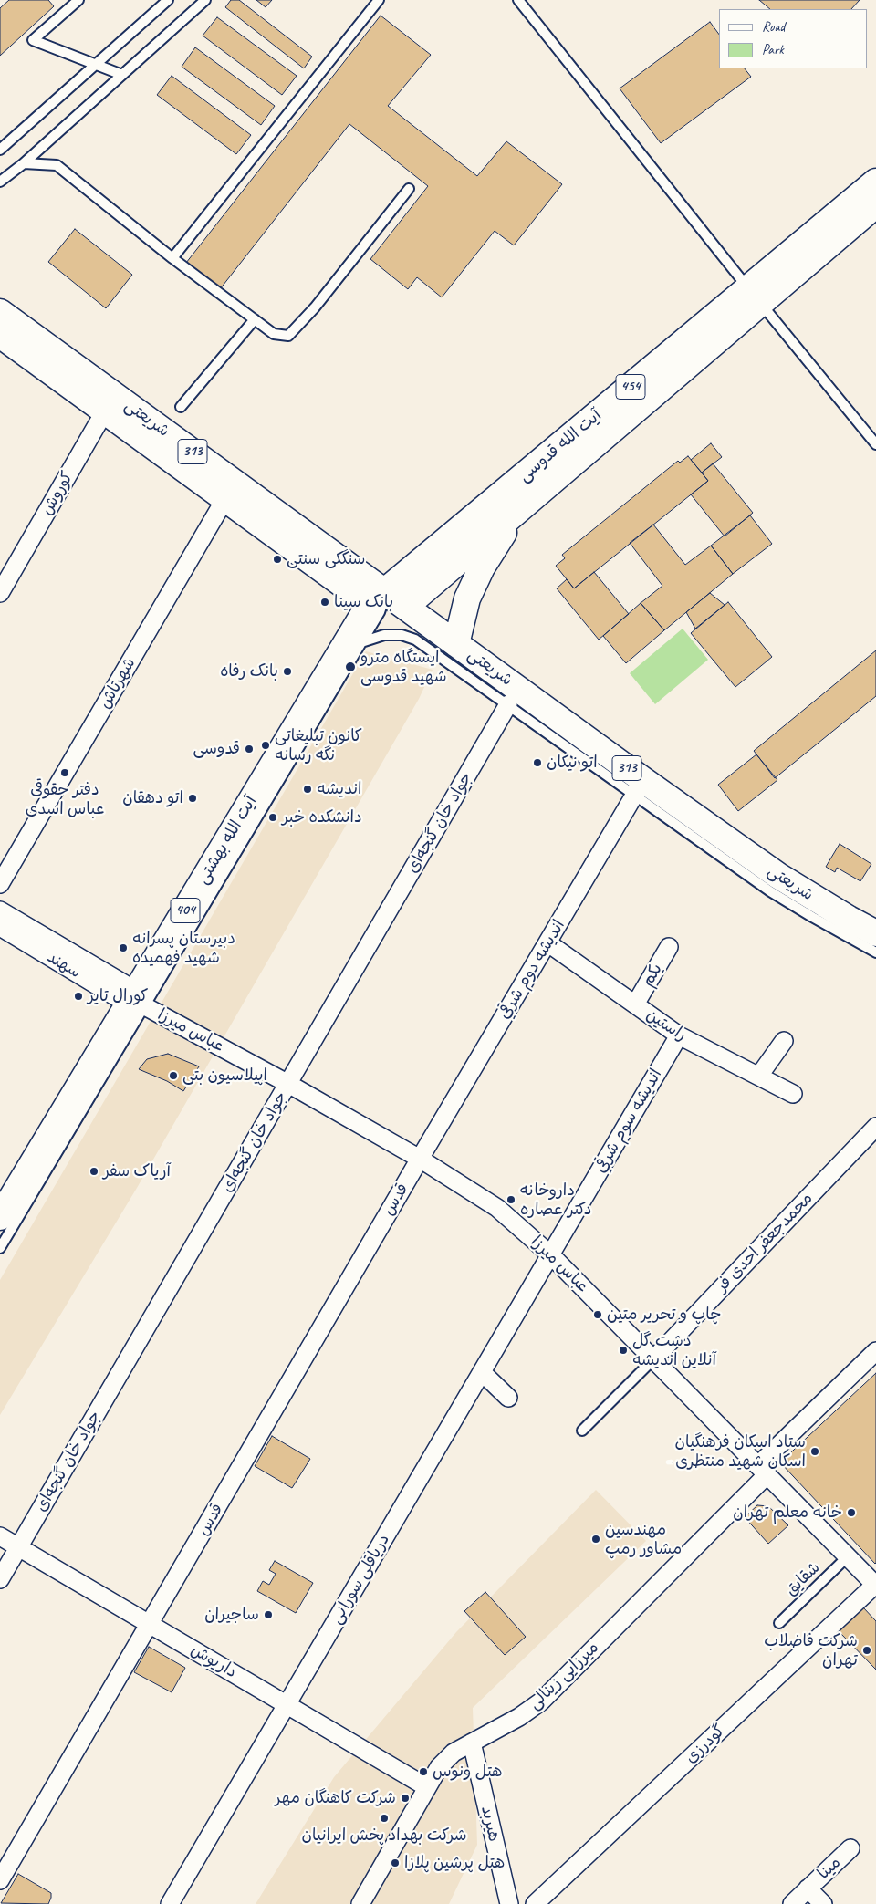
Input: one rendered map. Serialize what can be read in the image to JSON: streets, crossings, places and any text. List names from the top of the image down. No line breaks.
{"streets":{"main road":["454","شریعتی","آیت الله قدوسی","313","آیت الله بهشتی","404"],"street":["کوروش","شهرتاش","جواد خان گنجه‌ای","سهند","انديشه دوم شرقي","یکم","راستین","عباس میرزا","اندیشه سوم شرقي","قدس","محمدجعفر احدی فر","دریاقلی سورانی","داریوش","میرزایی زینالی","گودرزی","هیربد","مینا"],"lane":["شقایق"]},"crossings":[["شریعتی","آیت الله قدوسی"],["شریعتی","کوروش"],["شریعتی","شهرتاش"],["شریعتی","جواد خان گنجه‌ای"],["شریعتی","آیت الله بهشتی"],["شریعتی","انديشه دوم شرقي"],["آیت الله قدوسی","آیت الله بهشتی"],["جواد خان گنجه‌ای","عباس میرزا"],["جواد خان گنجه‌ای","داریوش"],["آیت الله بهشتی","سهند"],["آیت الله بهشتی","عباس میرزا"],["سهند","عباس میرزا"],["انديشه دوم شرقي","راستین"],["انديشه دوم شرقي","عباس میرزا"],["انديشه دوم شرقي","قدس"],["یکم","راستین"],["راستین","اندیشه سوم شرقي"],["عباس میرزا","اندیشه سوم شرقي"],["عباس میرزا","قدس"],["عباس میرزا","محمدجعفر احدی فر"],["عباس میرزا","دریاقلی سورانی"],["عباس میرزا","شقایق"],["عباس میرزا","میرزایی زینالی"],["عباس میرزا","گودرزی"],["اندیشه سوم شرقي","دریاقلی سورانی"],["قدس","داریوش"],["دریاقلی سورانی","داریوش"],["داریوش","میرزایی زینالی"],["میرزایی زینالی","هیربد"]],"places":["سنگکی سنتی","بانک سینا","ایستگاه مترو شهید قدوسی","بانک رفاه","کانون تبلیغاتی نگه رسانه","قدوسی","اتو نیکان","دفتر حقوقی عباس اسدی","اندیشه","اتو دهقان","دانشکده خبر","دبیرستان پسرانه شهید فهمیده","کورال تایر","اپیلاسیون بتی","آریاک سفر","داروخانه دکتر عصاره","چاپ و تحریر متین","دشت گل آنلاین اندیشه","ستاد اسکان فرهنگیان - اسکان شهید منتظری","خانه معلم تهران","مهندسین مشاور رمپ","ساجیران","شرکت فاضلاب تهران","هتل ونوس","شرکت کاهنگان مهر","شرکت بهداد پخش ایرانیان","هتل پرشین پلازا"],"legend":["Road","Park"]}
